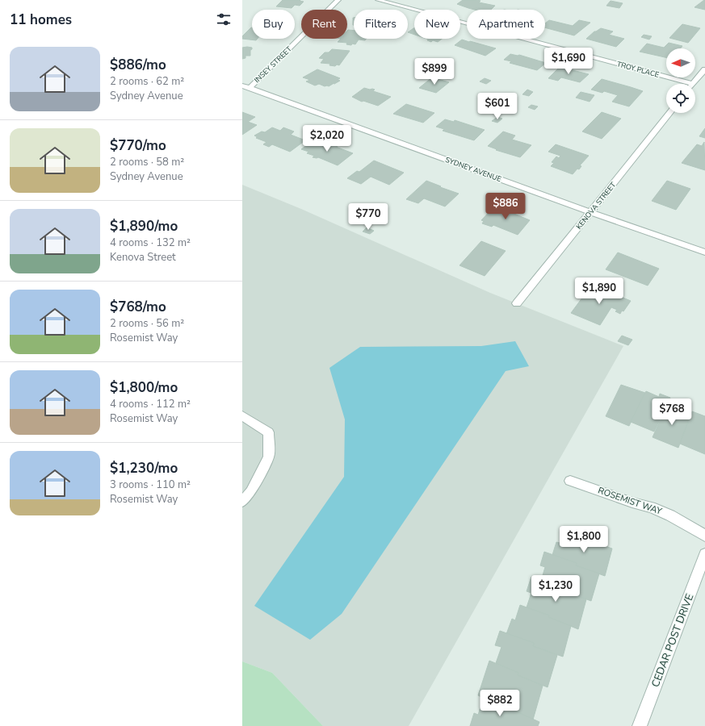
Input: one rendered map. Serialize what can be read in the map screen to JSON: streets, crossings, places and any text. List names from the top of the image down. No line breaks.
{"streets":{"street":["INSEY STREET","TROY PLACE","SYDNEY AVENUE","KENOVA STREET","ROSEMIST WAY","CEDAR POST DRIVE"]},"crossings":[["INSEY STREET","SYDNEY AVENUE"],["SYDNEY AVENUE","KENOVA STREET"]],"north":"left","page":{"heading":"11 homes","chip":["Buy","Rent","Filters","New","Apartment"],"list":[{"name":"$886/mo","note":"2 rooms · 62 m² · Sydney Avenue"},{"name":"$770/mo","note":"2 rooms · 58 m² · Sydney Avenue"},{"name":"$1,890/mo","note":"4 rooms · 132 m² · Kenova Street"},{"name":"$768/mo","note":"2 rooms · 56 m² · Rosemist Way"},{"name":"$1,800/mo","note":"4 rooms · 112 m² · Rosemist Way"},{"name":"$1,230/mo","note":"3 rooms · 110 m² · Rosemist Way"}],"price":["$1,690","$899","$601","$2,020","$886","$770","$1,890","$768","$1,800","$1,230","$882"]}}
